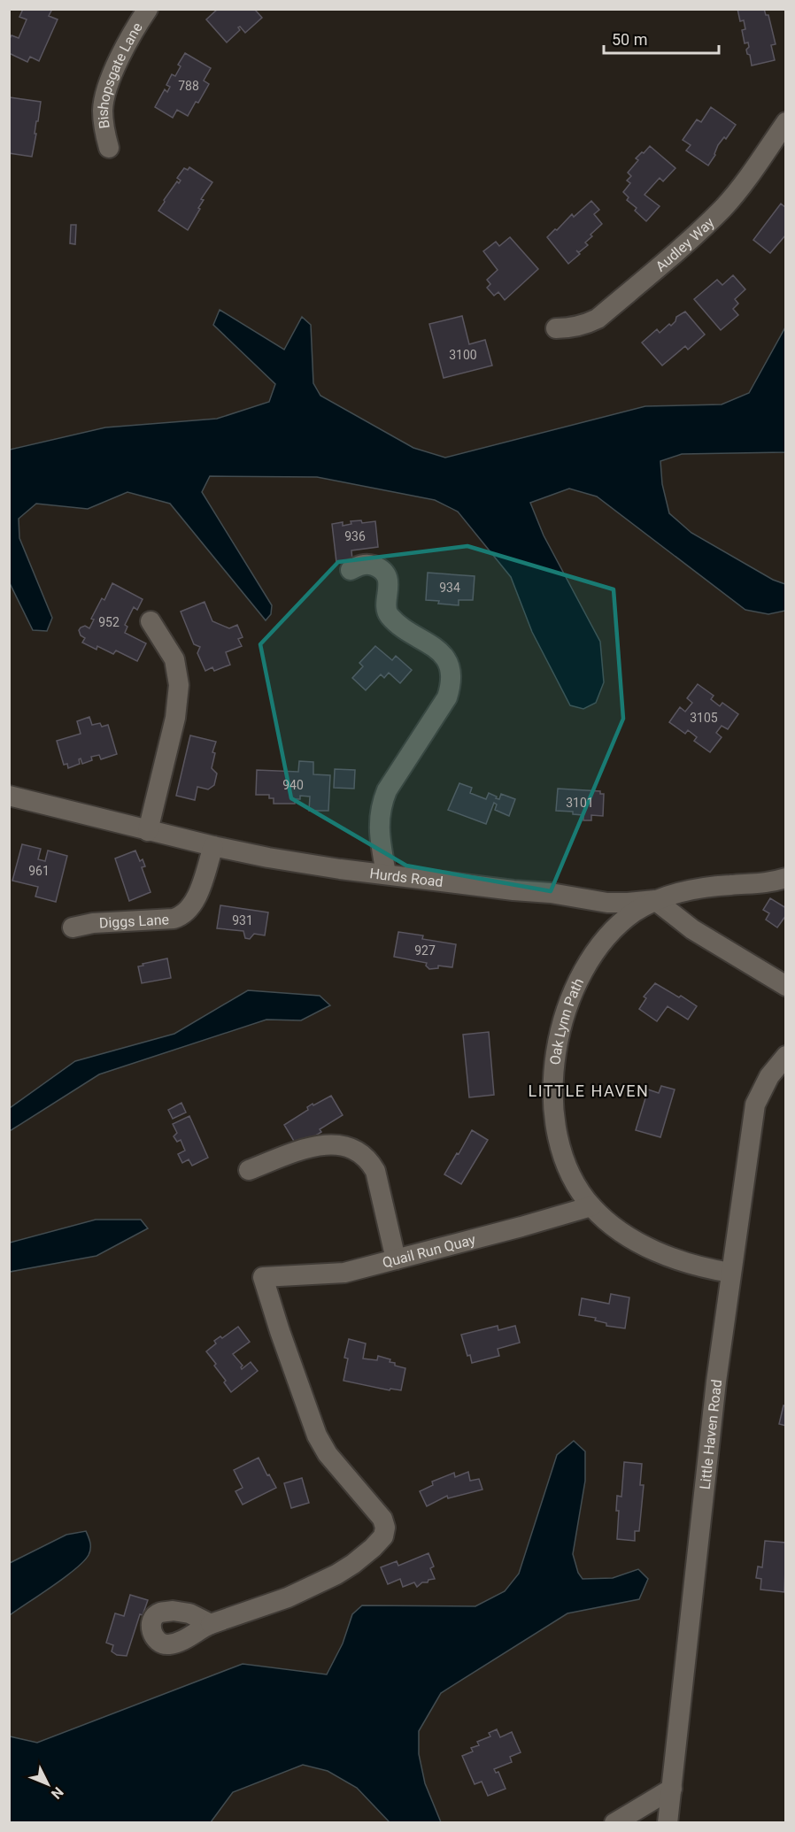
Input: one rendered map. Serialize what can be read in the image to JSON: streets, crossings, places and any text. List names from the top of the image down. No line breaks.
{"streets":{"street":["Bishopsgate Lane","Audley Way","Hurds Road","Diggs Lane","Oak Lynn Path","Quail Run Quay","Little Haven Road"]},"crossings":[["Hurds Road","Diggs Lane"],["Hurds Road","Oak Lynn Path"],["Oak Lynn Path","Quail Run Quay"],["Oak Lynn Path","Little Haven Road"]],"districts":["LITTLE HAVEN"],"house_numbers":["788","3100","936","934","952","3105","940","3101","961","931","927"],"scale_bar":"50 m","north":"bottom right"}
